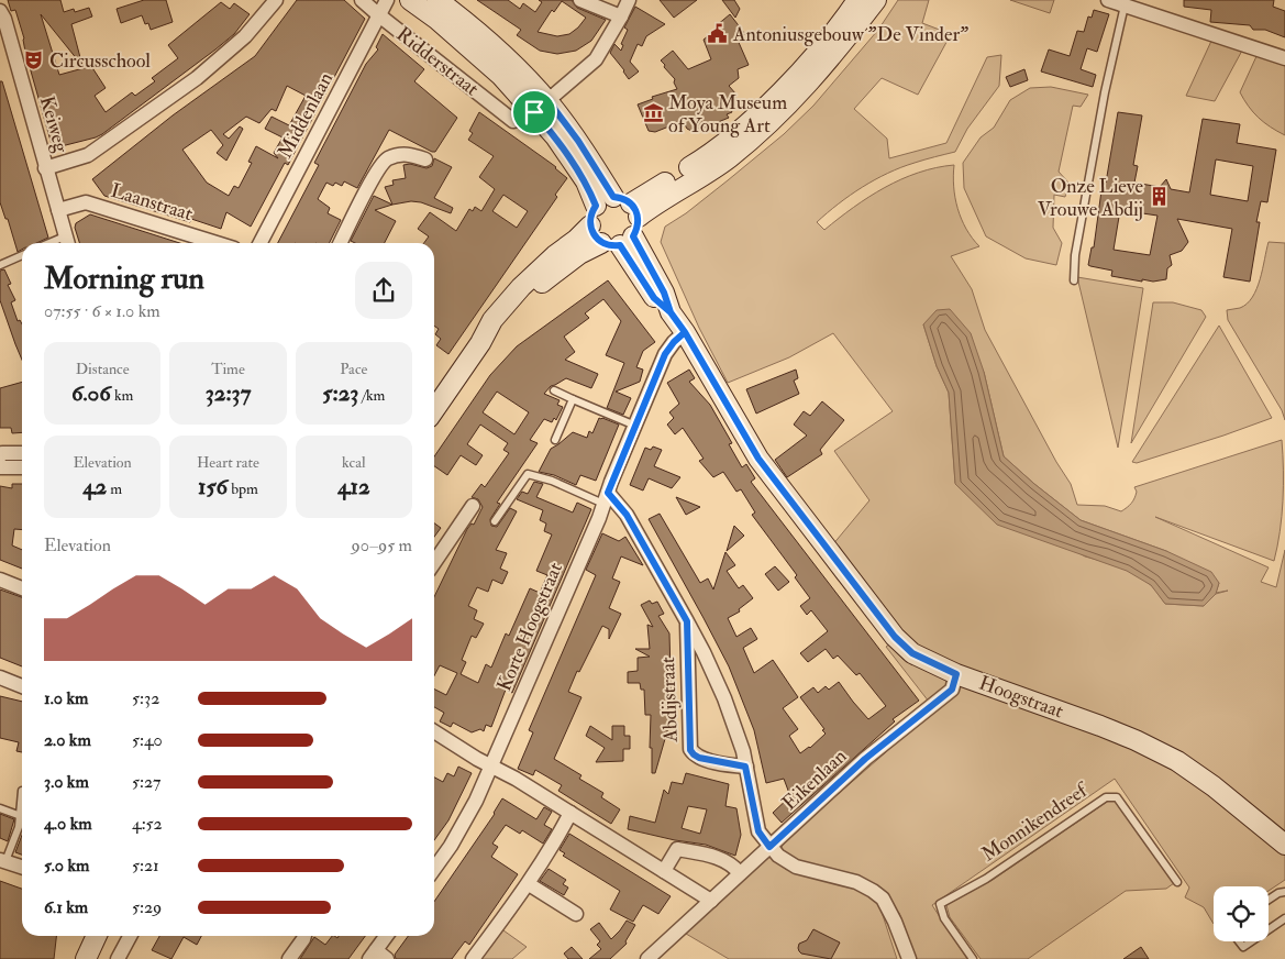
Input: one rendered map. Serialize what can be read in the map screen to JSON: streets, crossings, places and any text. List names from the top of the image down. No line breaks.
{"streets":{"street":["Ridderstraat","Middenlaan","Keiweg","Laanstraat","Korte Hoogstraat","Hoogstraat","Abdijstraat","Eikenlaan"],"lane":["Monnikendreef"]},"crossings":[["Ridderstraat","Middenlaan"],["Ridderstraat","Hoogstraat"],["Keiweg","Laanstraat"],["Korte Hoogstraat","Hoogstraat"],["Korte Hoogstraat","Abdijstraat"],["Hoogstraat","Eikenlaan"],["Abdijstraat","Eikenlaan"]],"places":{"public building":["Antoniusgebouw \"De Vinder\""],"theatre":["Circusschool"],"museum":["Moya Museum of Young Art"],"building":["Onze Lieve Vrouwe Abdij"]},"page":{"heading":["Morning run","07:55 · 6 × 1.0 km"],"stats":[["Distance","6.06 km"],["Time","32:37"],["Pace","5:23 /km"],["Elevation","42 m"],["Heart rate","156 bpm"],["kcal","412"]],"chart":["Elevation","90–95 m"],"list":[{"name":"1.0 km","note":"5:32"},{"name":"2.0 km","note":"5:40"},{"name":"3.0 km","note":"5:27"},{"name":"4.0 km","note":"4:52"},{"name":"5.0 km","note":"5:21"},{"name":"6.1 km","note":"5:29"}]}}
